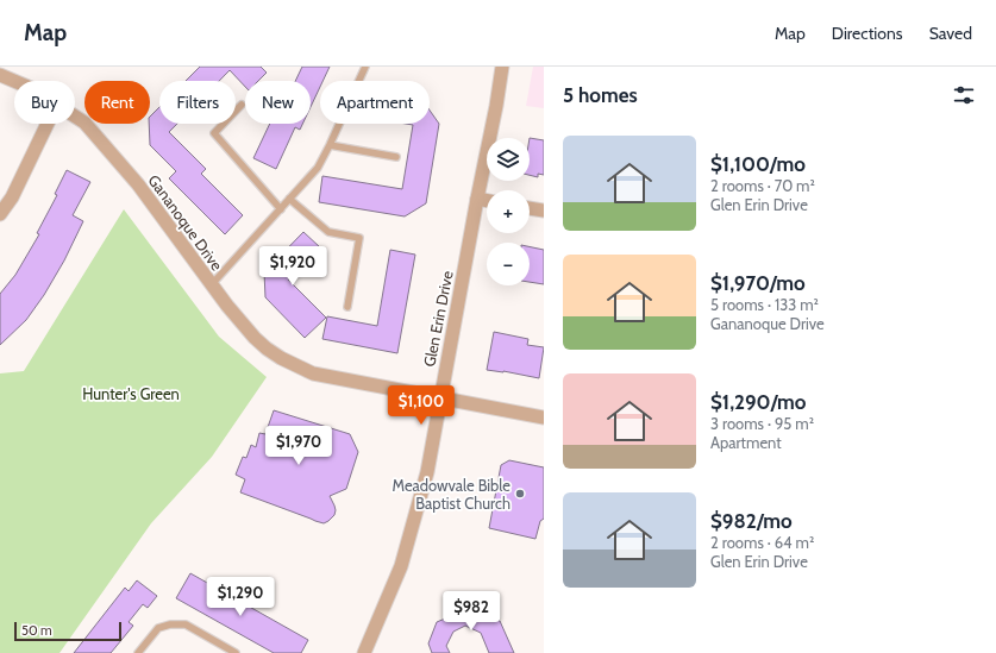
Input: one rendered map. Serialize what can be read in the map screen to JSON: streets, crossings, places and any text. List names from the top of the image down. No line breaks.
{"streets":{"street":["Gananoque Drive","Glen Erin Drive"]},"crossings":[["Gananoque Drive","Glen Erin Drive"]],"parks":["Hunter's Green"],"places":["Meadowvale Bible Baptist Church"],"scale_bar":"50 m","page":{"header":"Map","nav":["Map","Directions","Saved"],"heading":"5 homes","chip":["Buy","Rent","Filters","New","Apartment"],"list":[{"name":"$1,100/mo","note":"2 rooms · 70 m² · Glen Erin Drive"},{"name":"$1,970/mo","note":"5 rooms · 133 m² · Gananoque Drive"},{"name":"$1,290/mo","note":"3 rooms · 95 m² · Apartment"},{"name":"$982/mo","note":"2 rooms · 64 m² · Glen Erin Drive"}],"map_buttons":["+","−"],"price":["$1,920","$1,100","$1,970","$1,290","$982"],"scale":"50 m"}}
